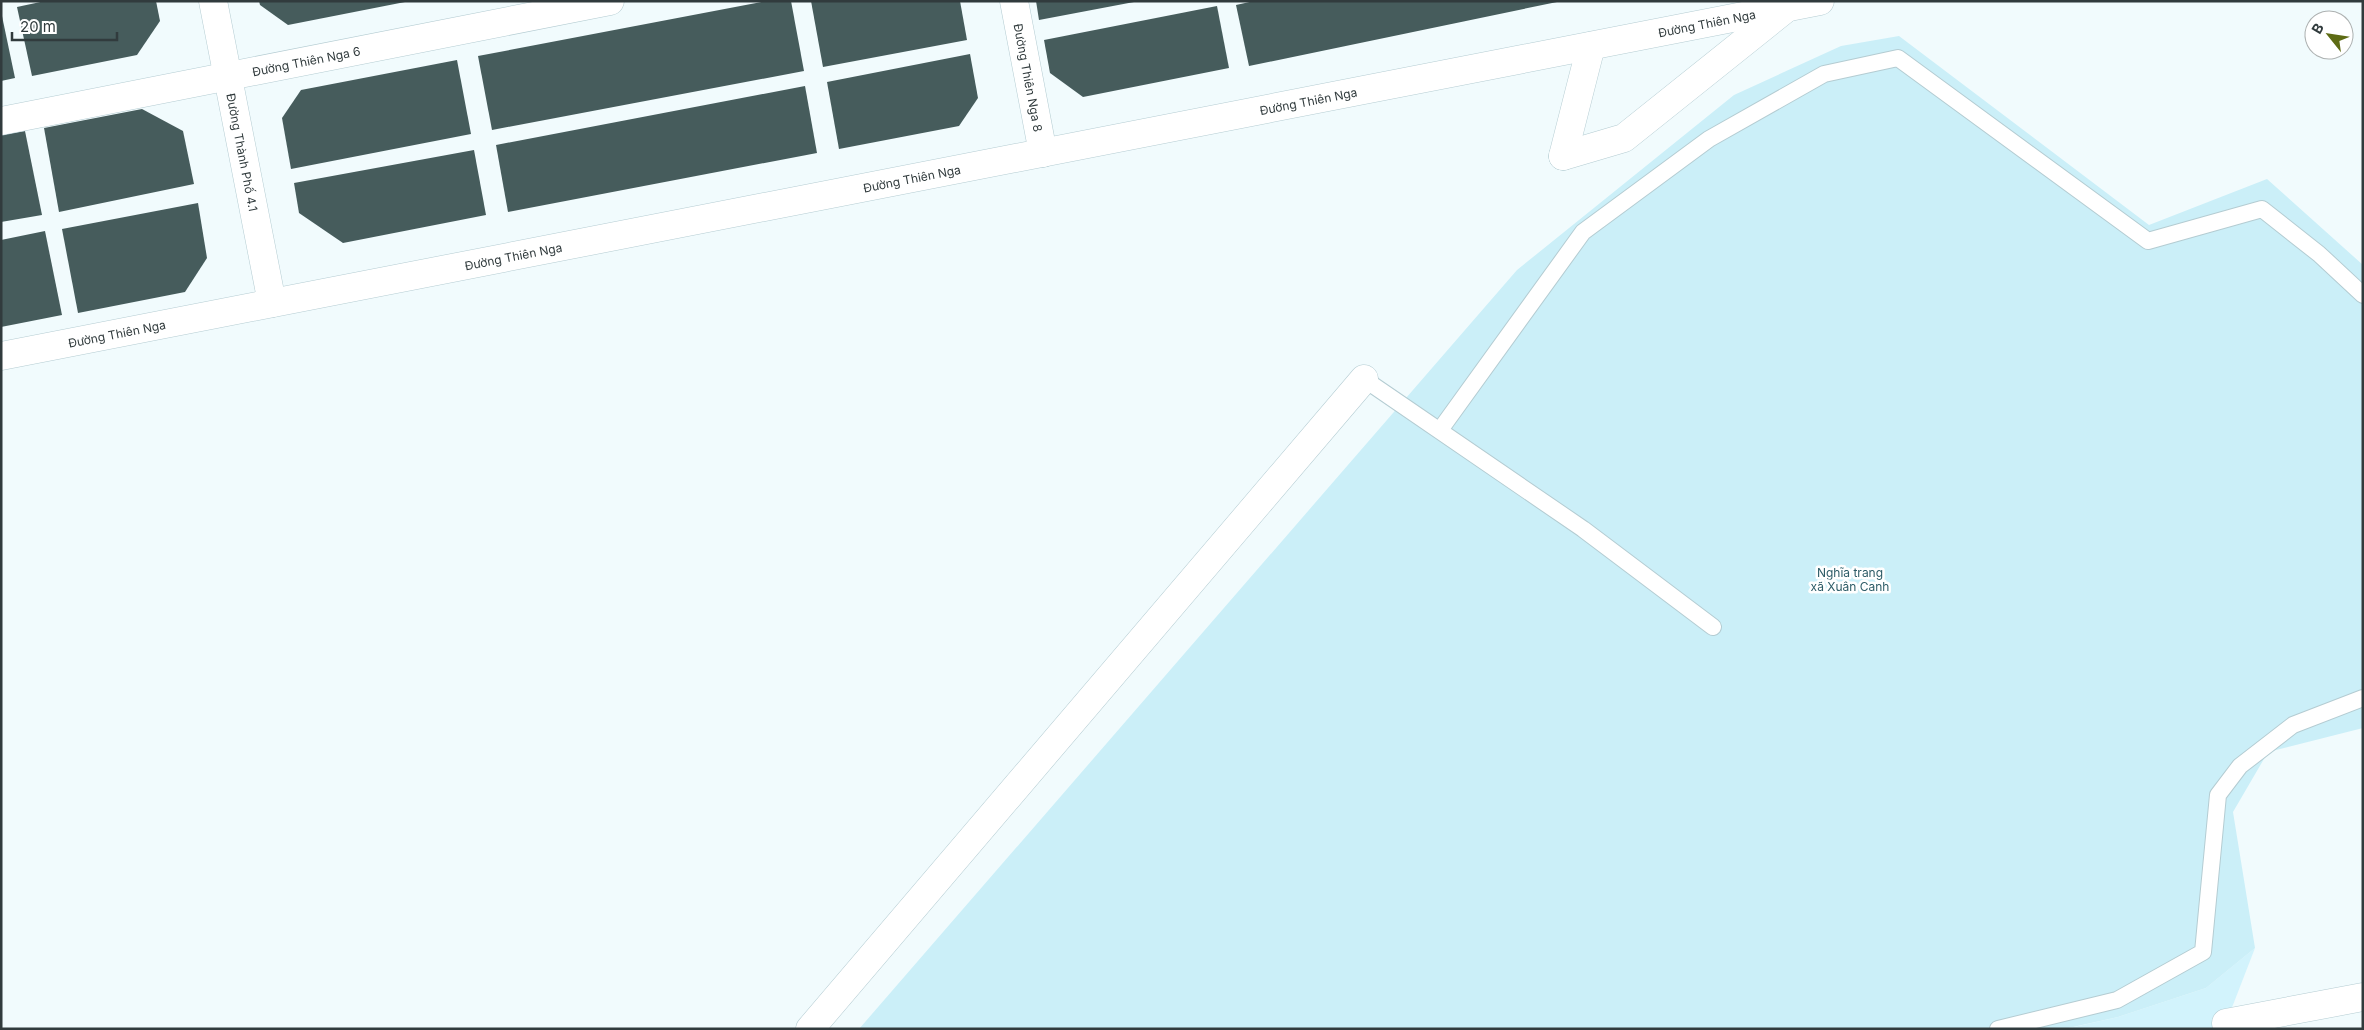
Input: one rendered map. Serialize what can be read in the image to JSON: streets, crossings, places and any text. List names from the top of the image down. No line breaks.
{"streets":{"street":["Đường Thiên Nga","Đường Thiên Nga 6","Đường Thiên Nga 8","Đường Thành Phố 4.1"]},"crossings":[["Đường Thiên Nga","Đường Thiên Nga 8"],["Đường Thiên Nga","Đường Thành Phố 4.1"],["Đường Thiên Nga 6","Đường Thành Phố 4.1"]],"parks":["Nghĩa trang xã Xuân Canh"],"scale_bar":"20 m","north":"top left"}
